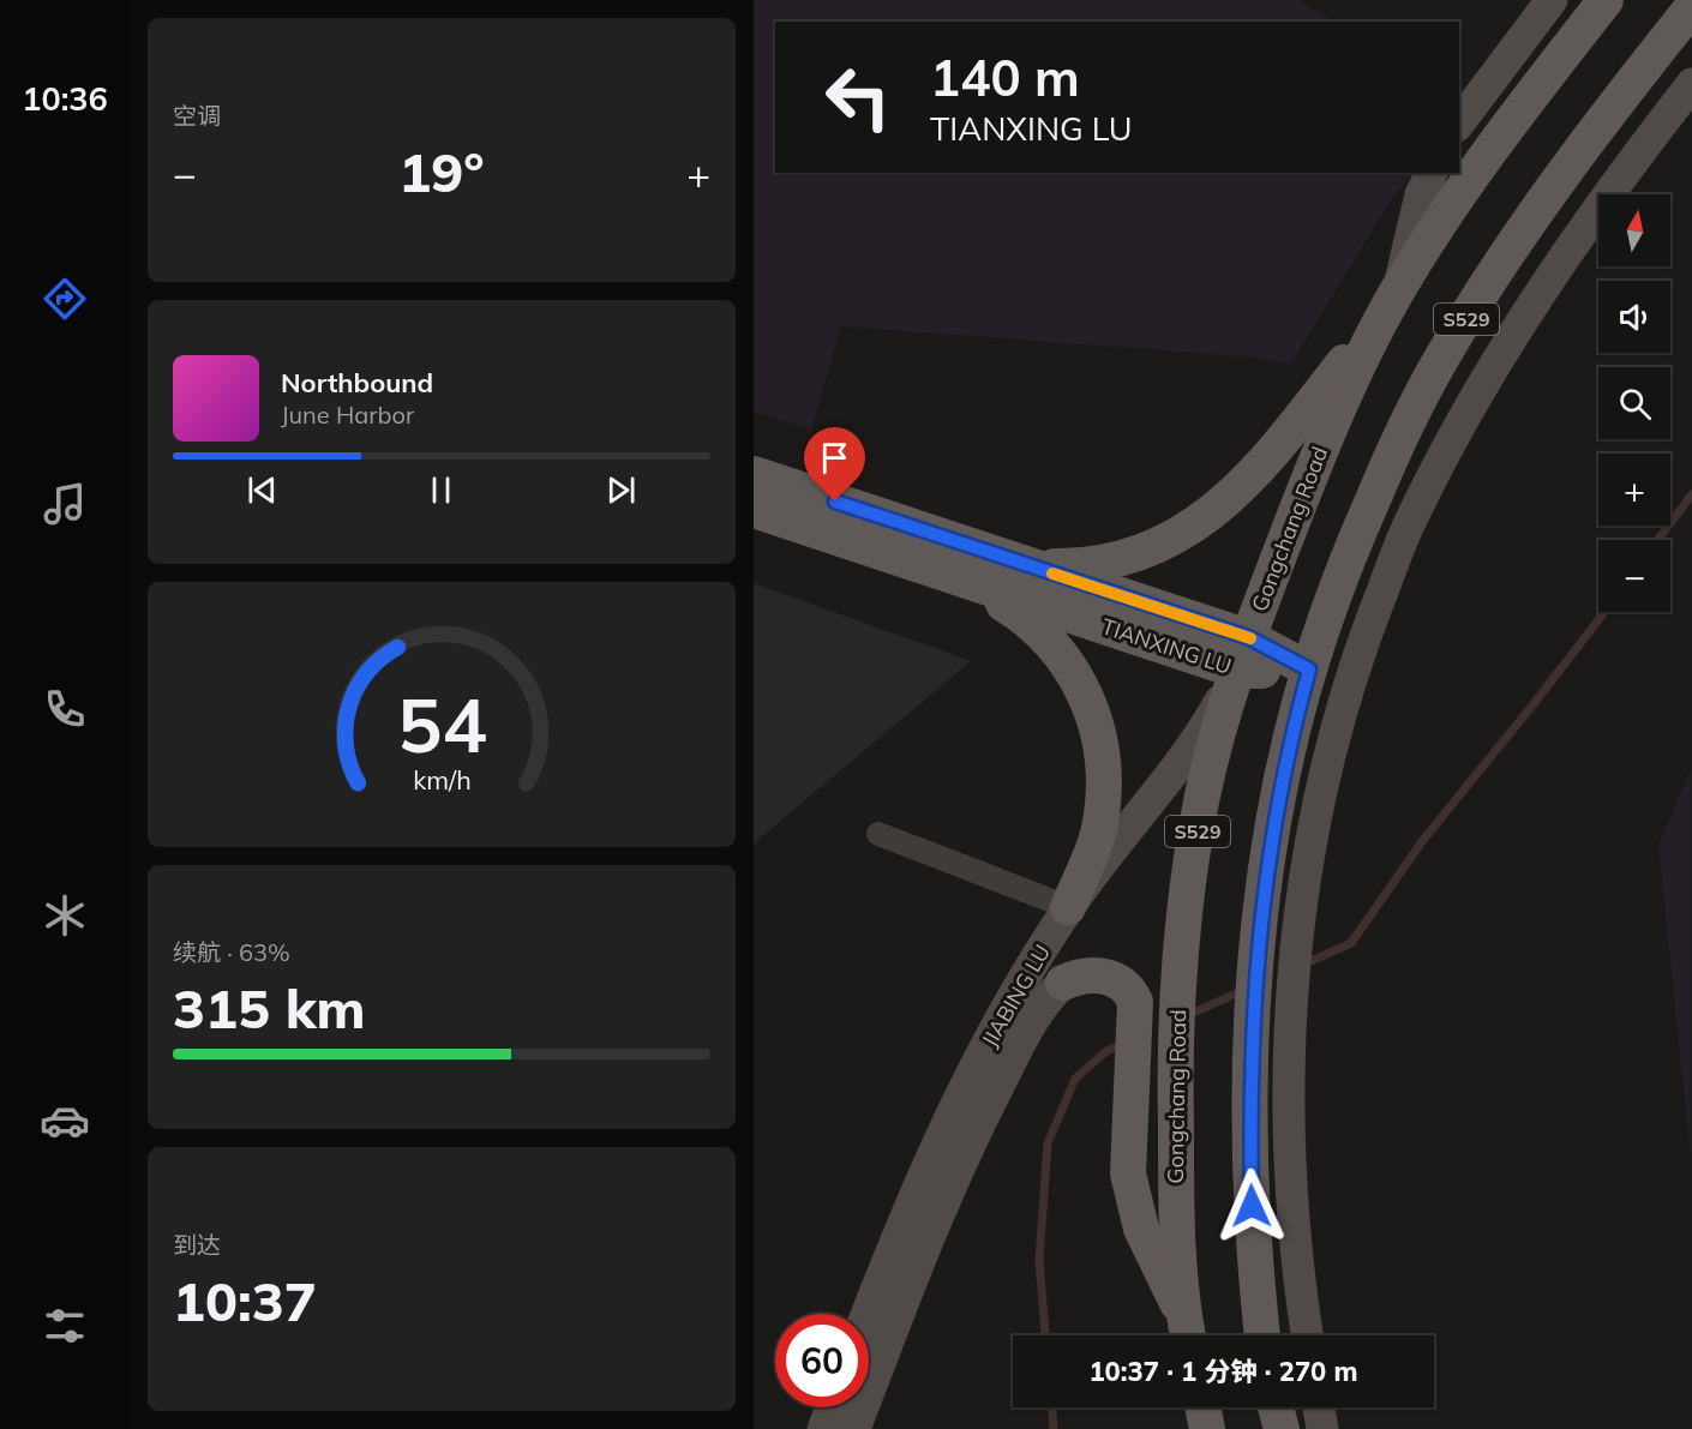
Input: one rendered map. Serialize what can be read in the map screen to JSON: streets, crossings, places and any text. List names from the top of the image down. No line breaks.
{"streets":{"main road":["S529","Gongchang Road","TIANXING LU","JIABING LU"]},"crossings":[["S529","TIANXING LU"],["Gongchang Road","TIANXING LU"],["Gongchang Road","JIABING LU"],["TIANXING LU","JIABING LU"]],"north":"top","page":{"tabs":"10:36","tile":["空调",["续航 · 63%","315 km"],["到达","10:37"]],"turn":["140 m","TIANXING LU"],"heat":["−","19°","+"],"map_buttons":["+","−"],"song":["Northbound","June Harbor"],"limit":"60","trip":"10:37 · 1 分钟 · 270 m","gauge":["54","km/h"]}}
